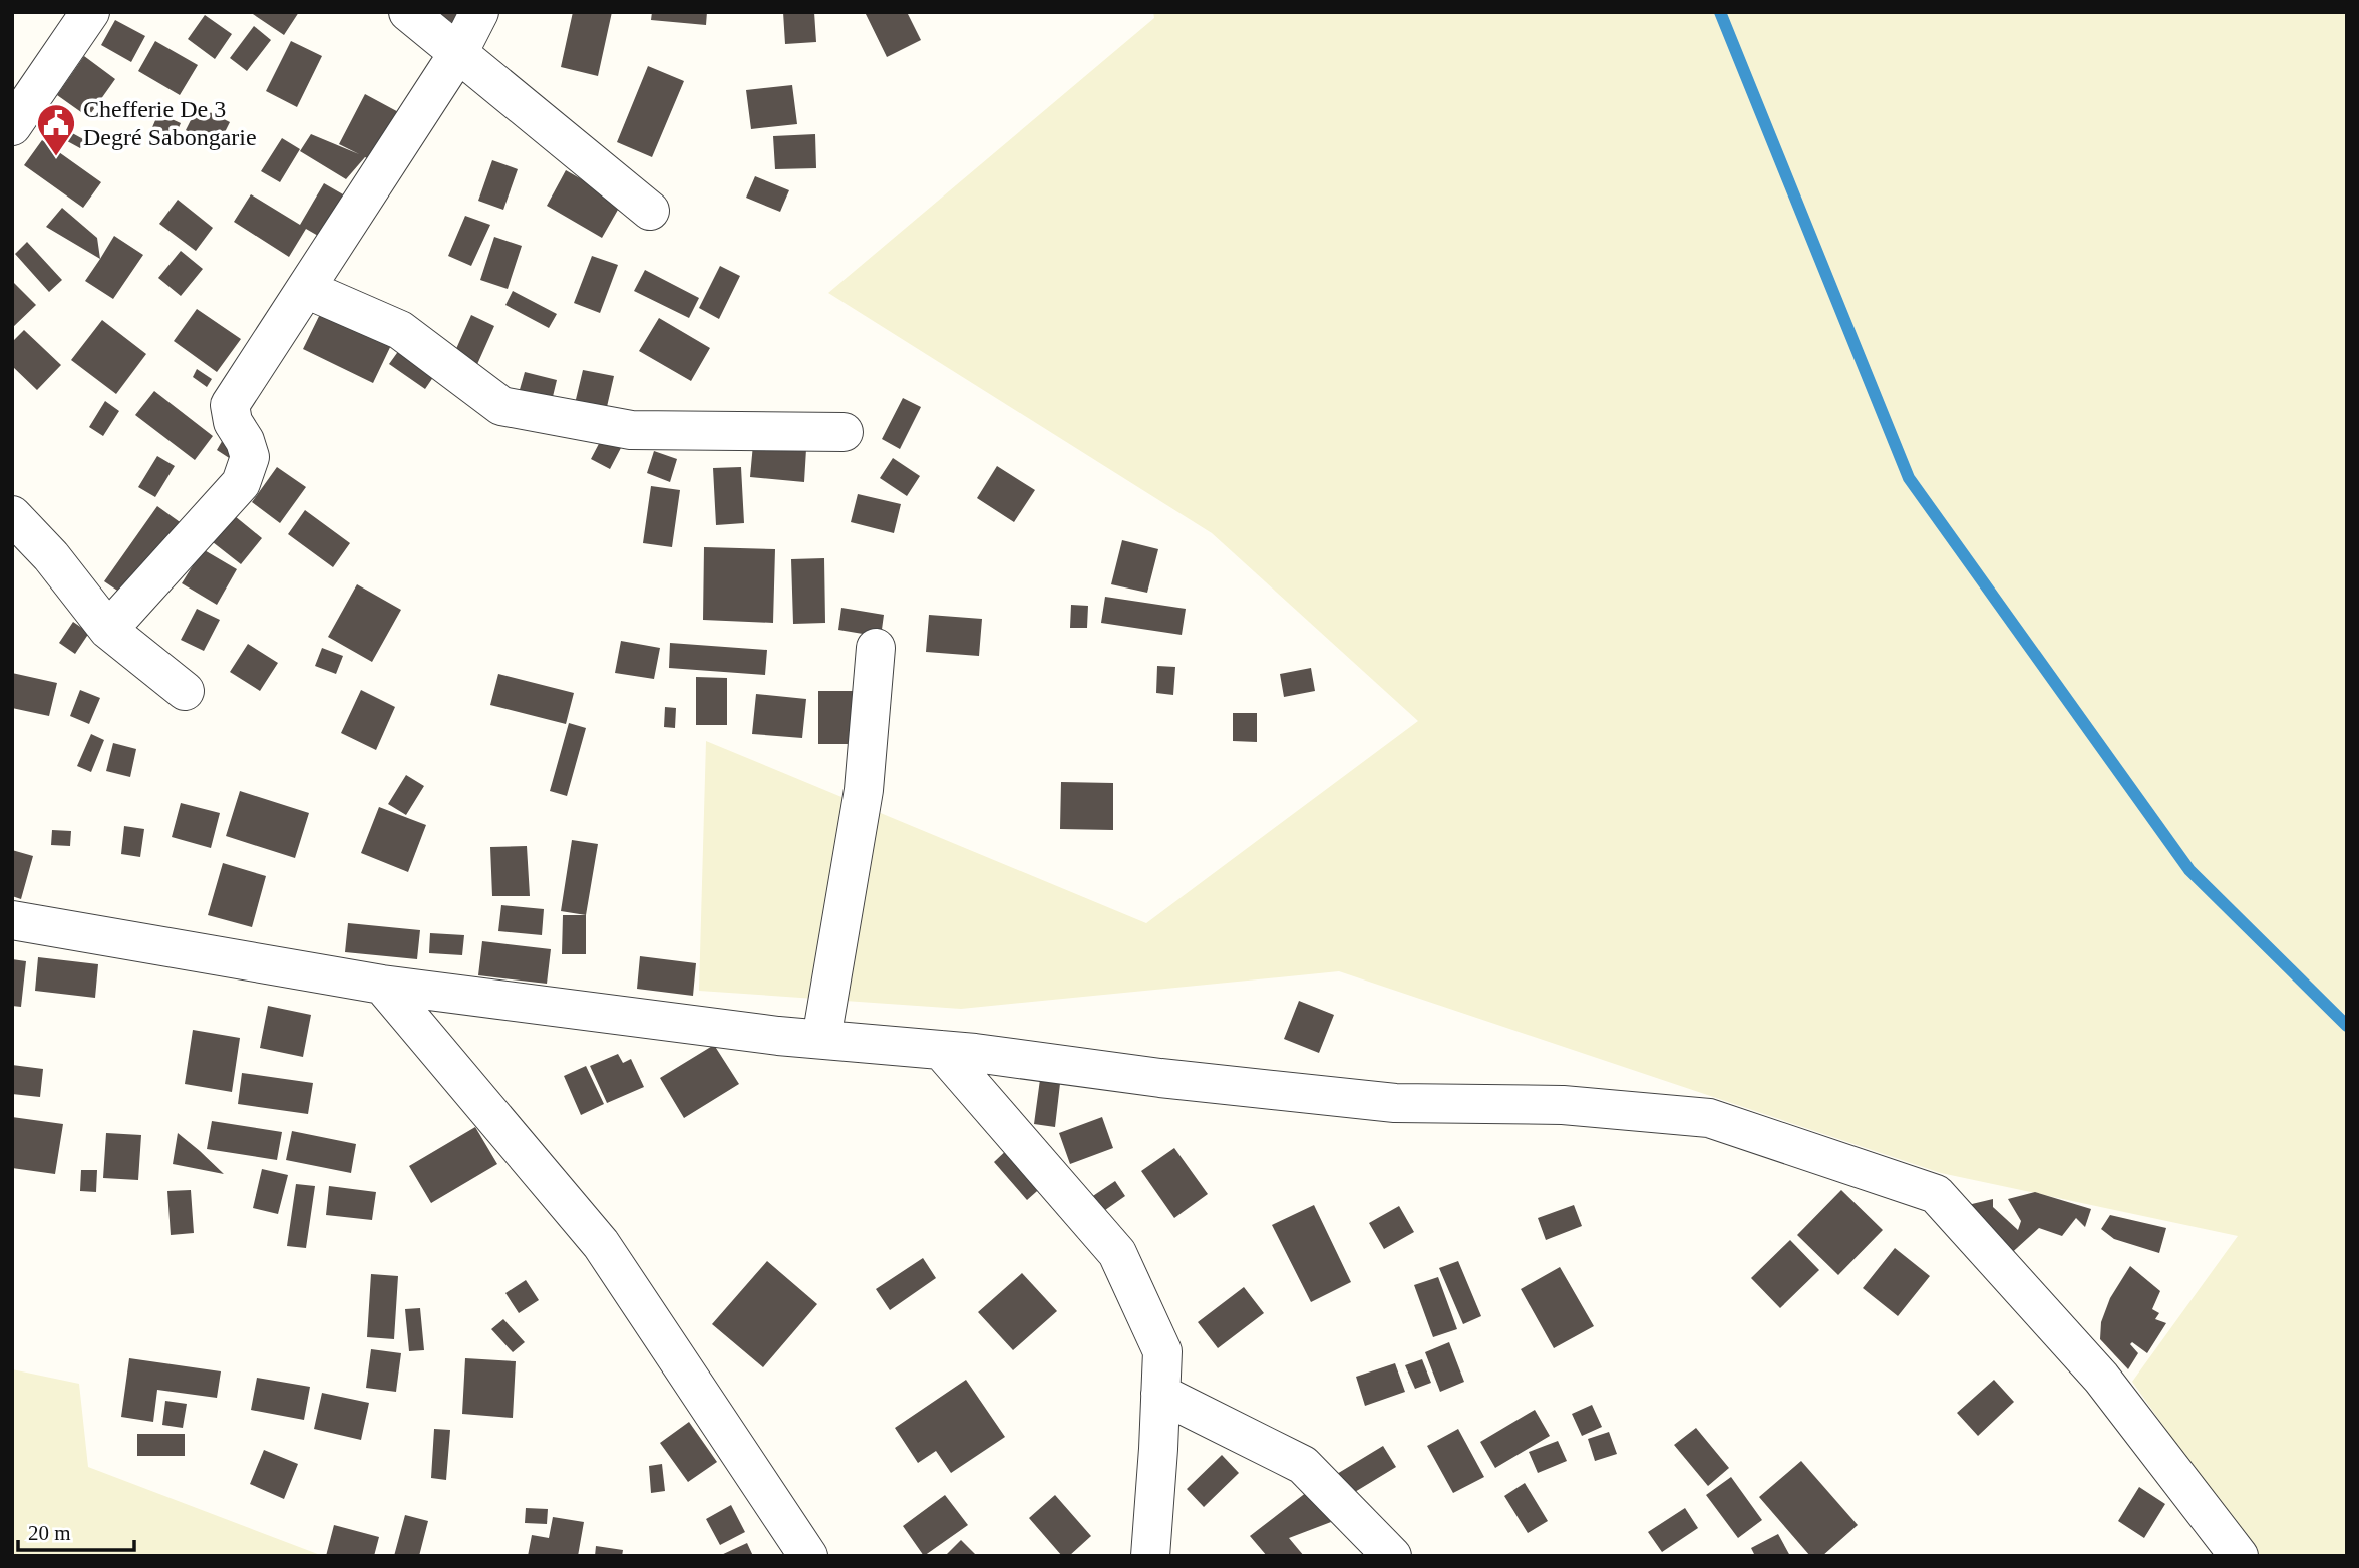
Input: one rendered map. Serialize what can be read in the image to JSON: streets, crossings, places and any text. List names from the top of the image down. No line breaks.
{"places":{"public building":["Chefferie De 3 Degré Sabongarie"]},"scale_bar":"20 m"}
